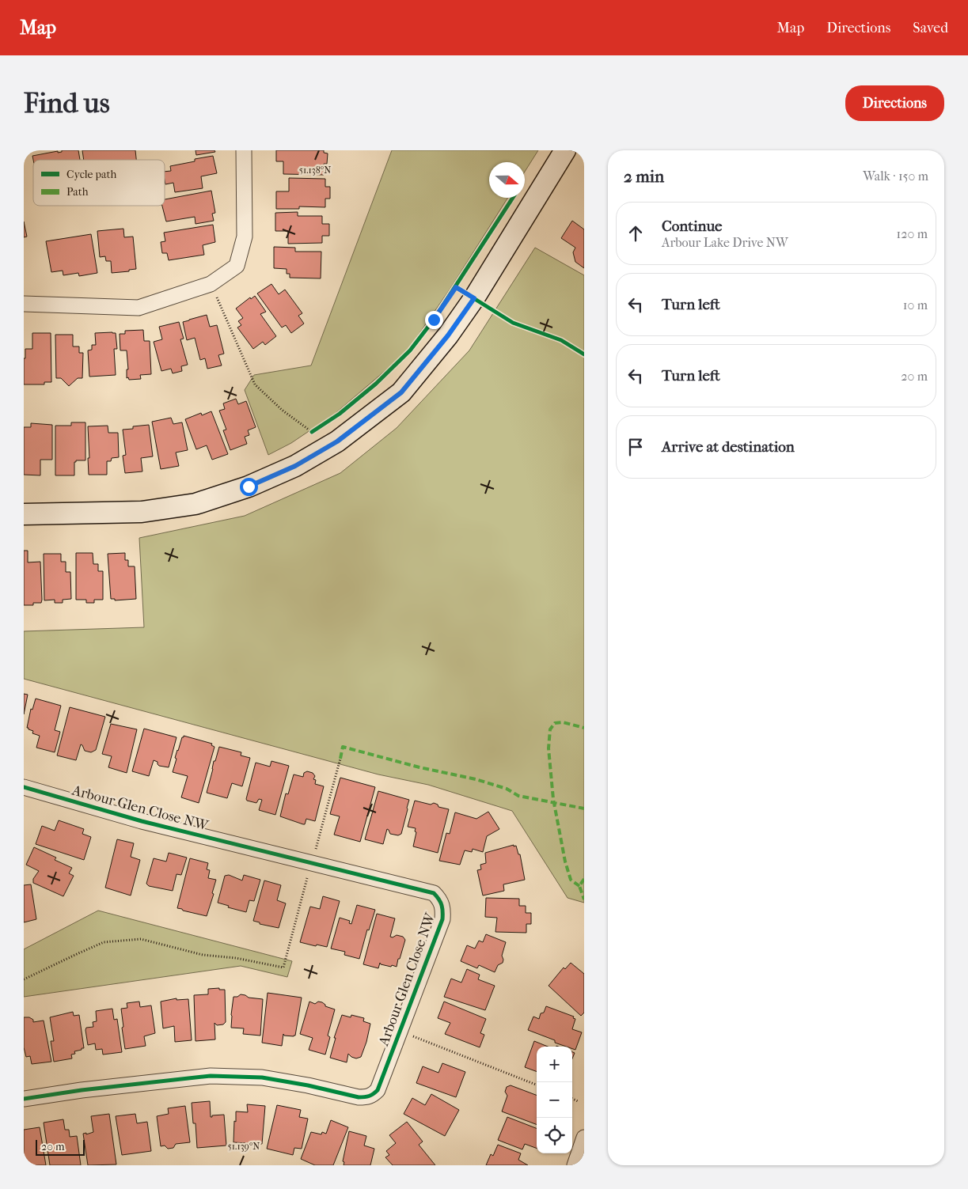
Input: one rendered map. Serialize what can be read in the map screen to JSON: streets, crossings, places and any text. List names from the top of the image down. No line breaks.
{"streets":{"street":["Arbour Glen Close NW"]},"legend":["Cycle path","Path"],"scale_bar":"20 m","north":"right","page":{"header":"Map","nav":["Map","Directions","Saved"],"buttons":"Directions","title":"Find us","heading":["2 min","Walk · 150 m"],"list":[["Continue","Arbour Lake Drive NW","120 m"],["Turn left","10 m"],["Turn left","20 m"],"Arrive at destination"],"map_buttons":["+","−"],"scale":"20 m"},"coordinates":["51.138°N","51.139°N"]}
